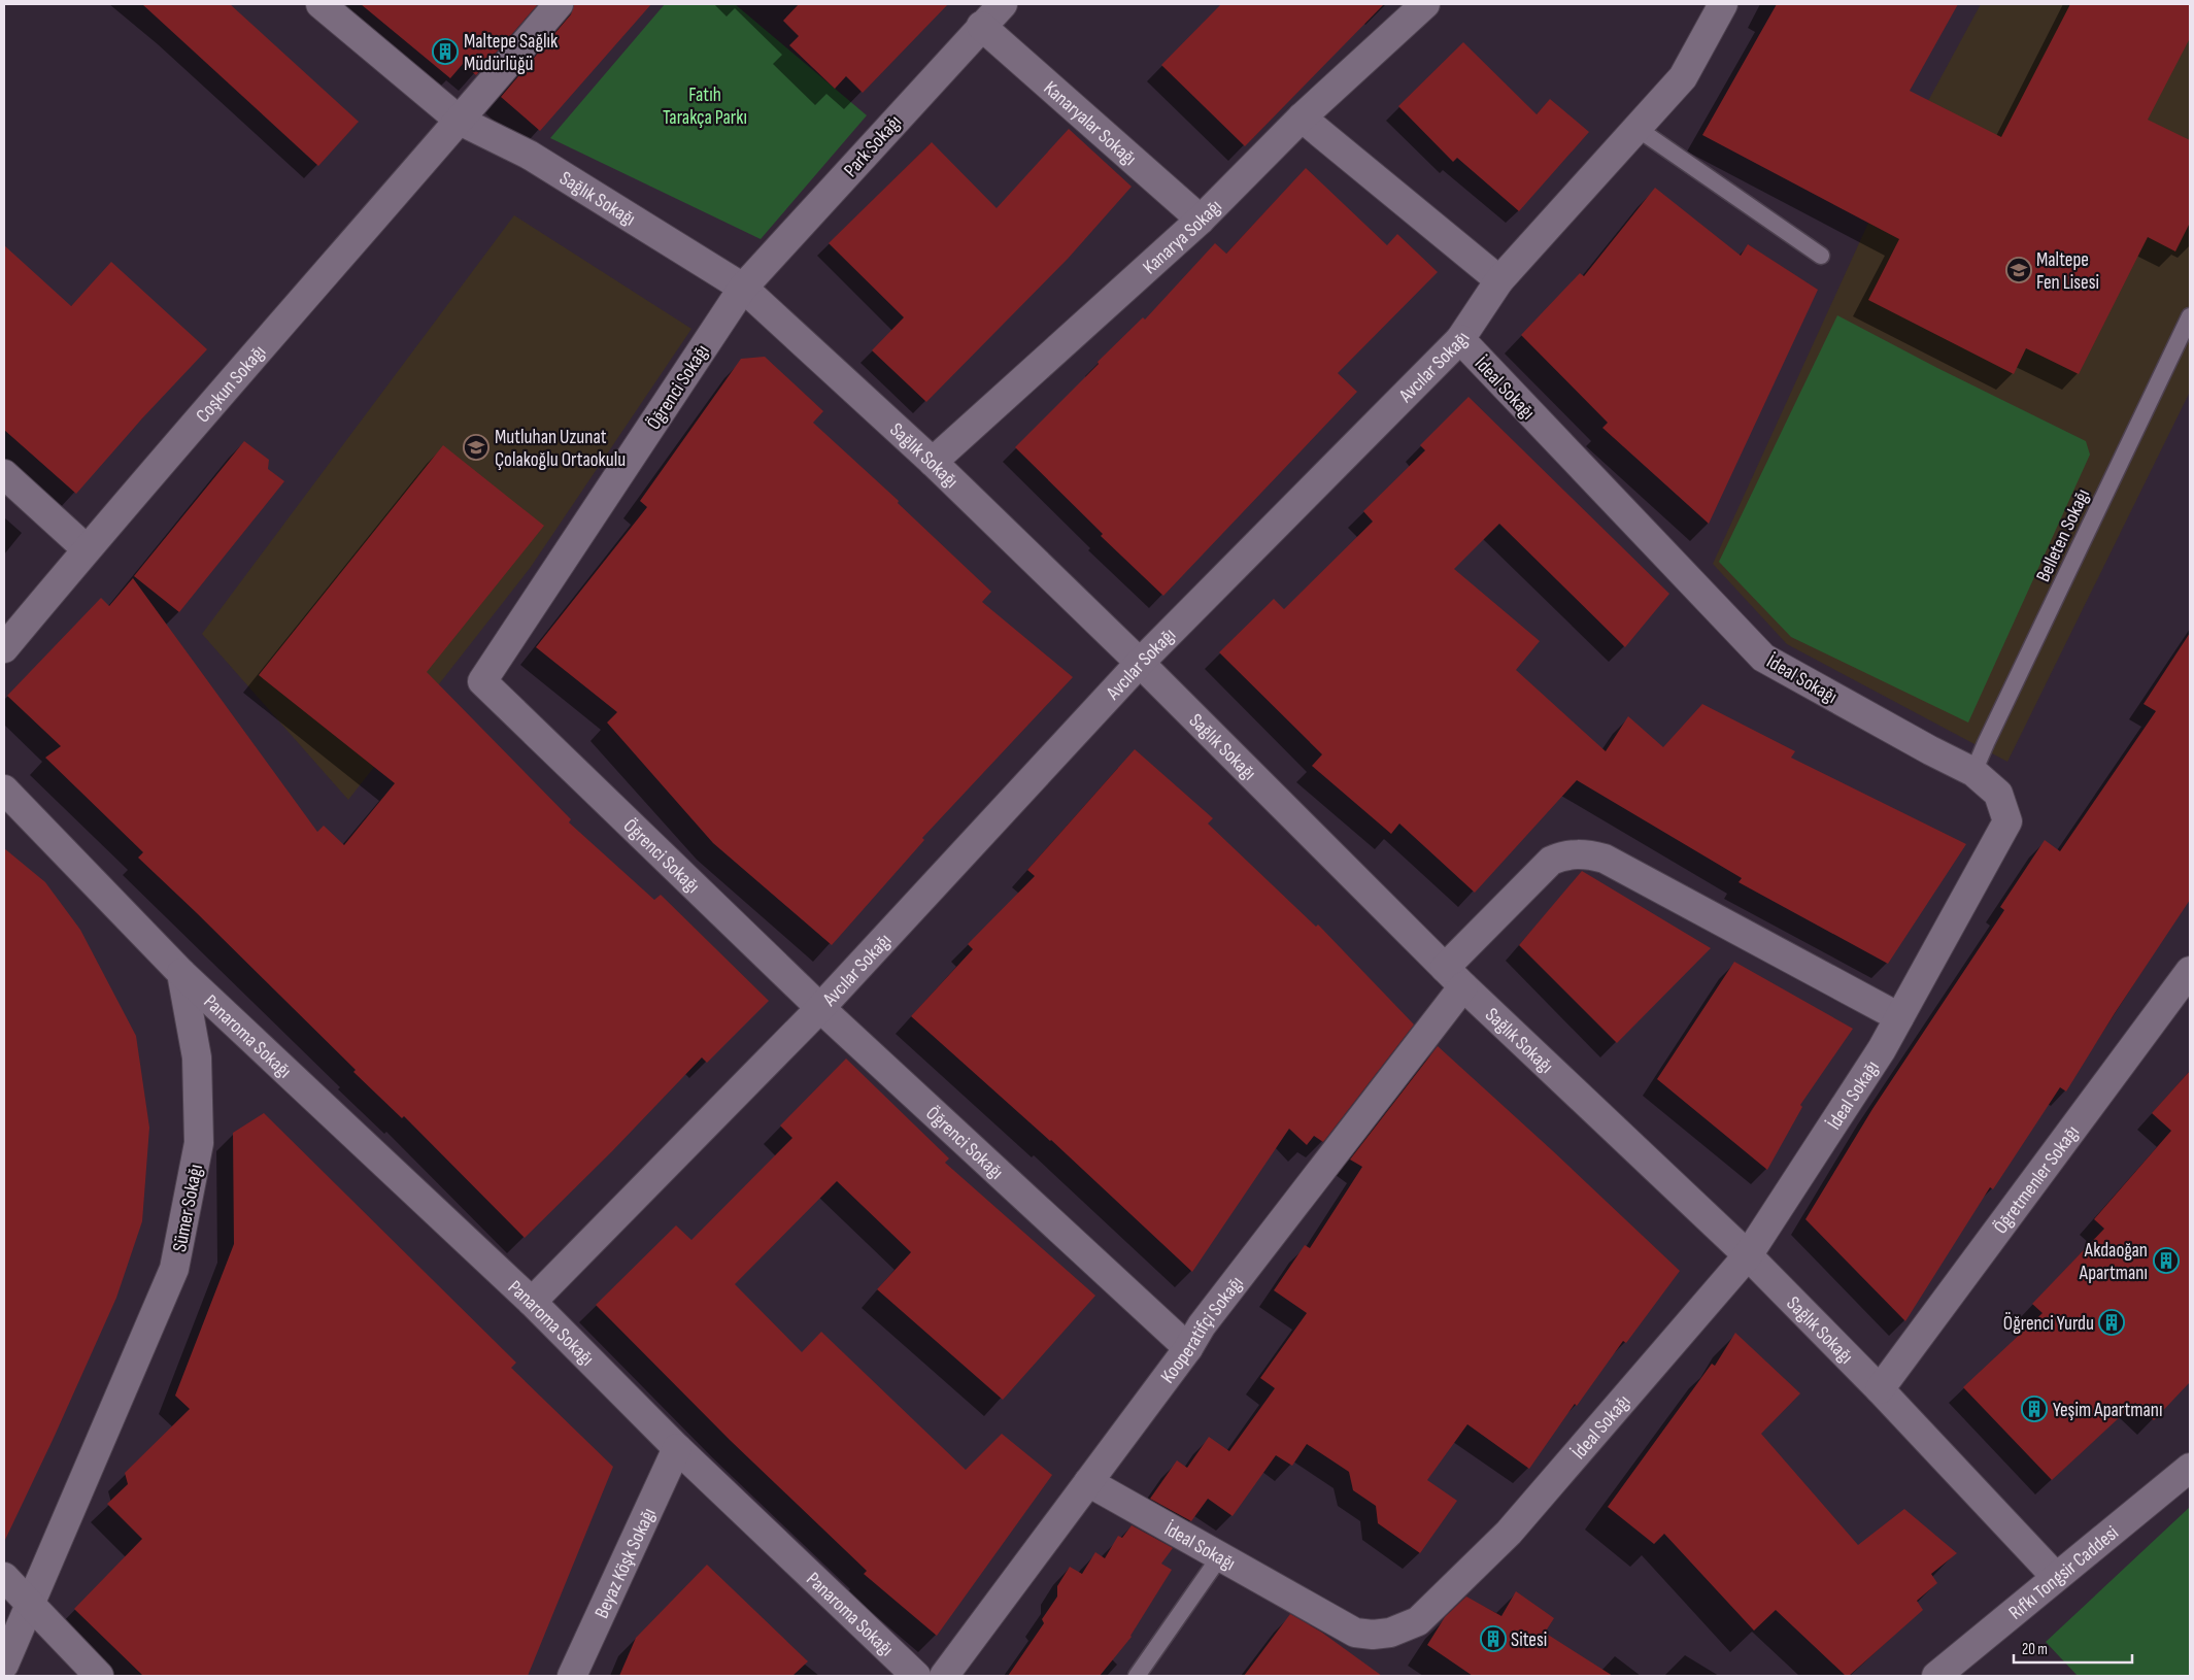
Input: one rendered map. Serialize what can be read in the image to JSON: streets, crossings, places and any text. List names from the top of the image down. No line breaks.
{"streets":{"street":["Kanaryalar Sokağı","Park Sokağı","Sağlık Sokağı","Kanarya Sokağı","Avcılar Sokağı","Coşkun Sokağı","Öğrenci Sokağı","İdeal Sokağı","Panaroma Sokağı","Öğretmenler Sokağı","Sümer Sokağı","Kooperatifçi Sokağı","Beyaz Köşk Sokağı","Rıfkı Tongsir Caddesi"],"lane":["Belleten Sokağı"]},"crossings":[["Kanaryalar Sokağı","Park Sokağı"],["Kanaryalar Sokağı","Kanarya Sokağı"],["Park Sokağı","Sağlık Sokağı"],["Park Sokağı","Öğrenci Sokağı"],["Sağlık Sokağı","Kanarya Sokağı"],["Sağlık Sokağı","Avcılar Sokağı"],["Sağlık Sokağı","Coşkun Sokağı"],["Sağlık Sokağı","Öğrenci Sokağı"],["Sağlık Sokağı","İdeal Sokağı"],["Sağlık Sokağı","Öğretmenler Sokağı"],["Sağlık Sokağı","Kooperatifçi Sokağı"],["Sağlık Sokağı","Rıfkı Tongsir Caddesi"],["Avcılar Sokağı","Öğrenci Sokağı"],["Avcılar Sokağı","İdeal Sokağı"],["Avcılar Sokağı","Panaroma Sokağı"],["Öğrenci Sokağı","Kooperatifçi Sokağı"],["İdeal Sokağı","Belleten Sokağı"],["İdeal Sokağı","Kooperatifçi Sokağı"],["Panaroma Sokağı","Sümer Sokağı"],["Panaroma Sokağı","Beyaz Köşk Sokağı"]],"parks":["Fatıh Tarakça Parkı"],"places":{"building":["Maltepe Sağlık Müdürlüğü","Akdaoğan Apartmanı","Öğrenci Yurdu","Yeşim Apartmanı","Sitesi"],"school or university":["Maltepe Fen Lisesi","Mutluhan Uzunat Çolakoğlu Ortaokulu"]},"scale_bar":"20 m"}
